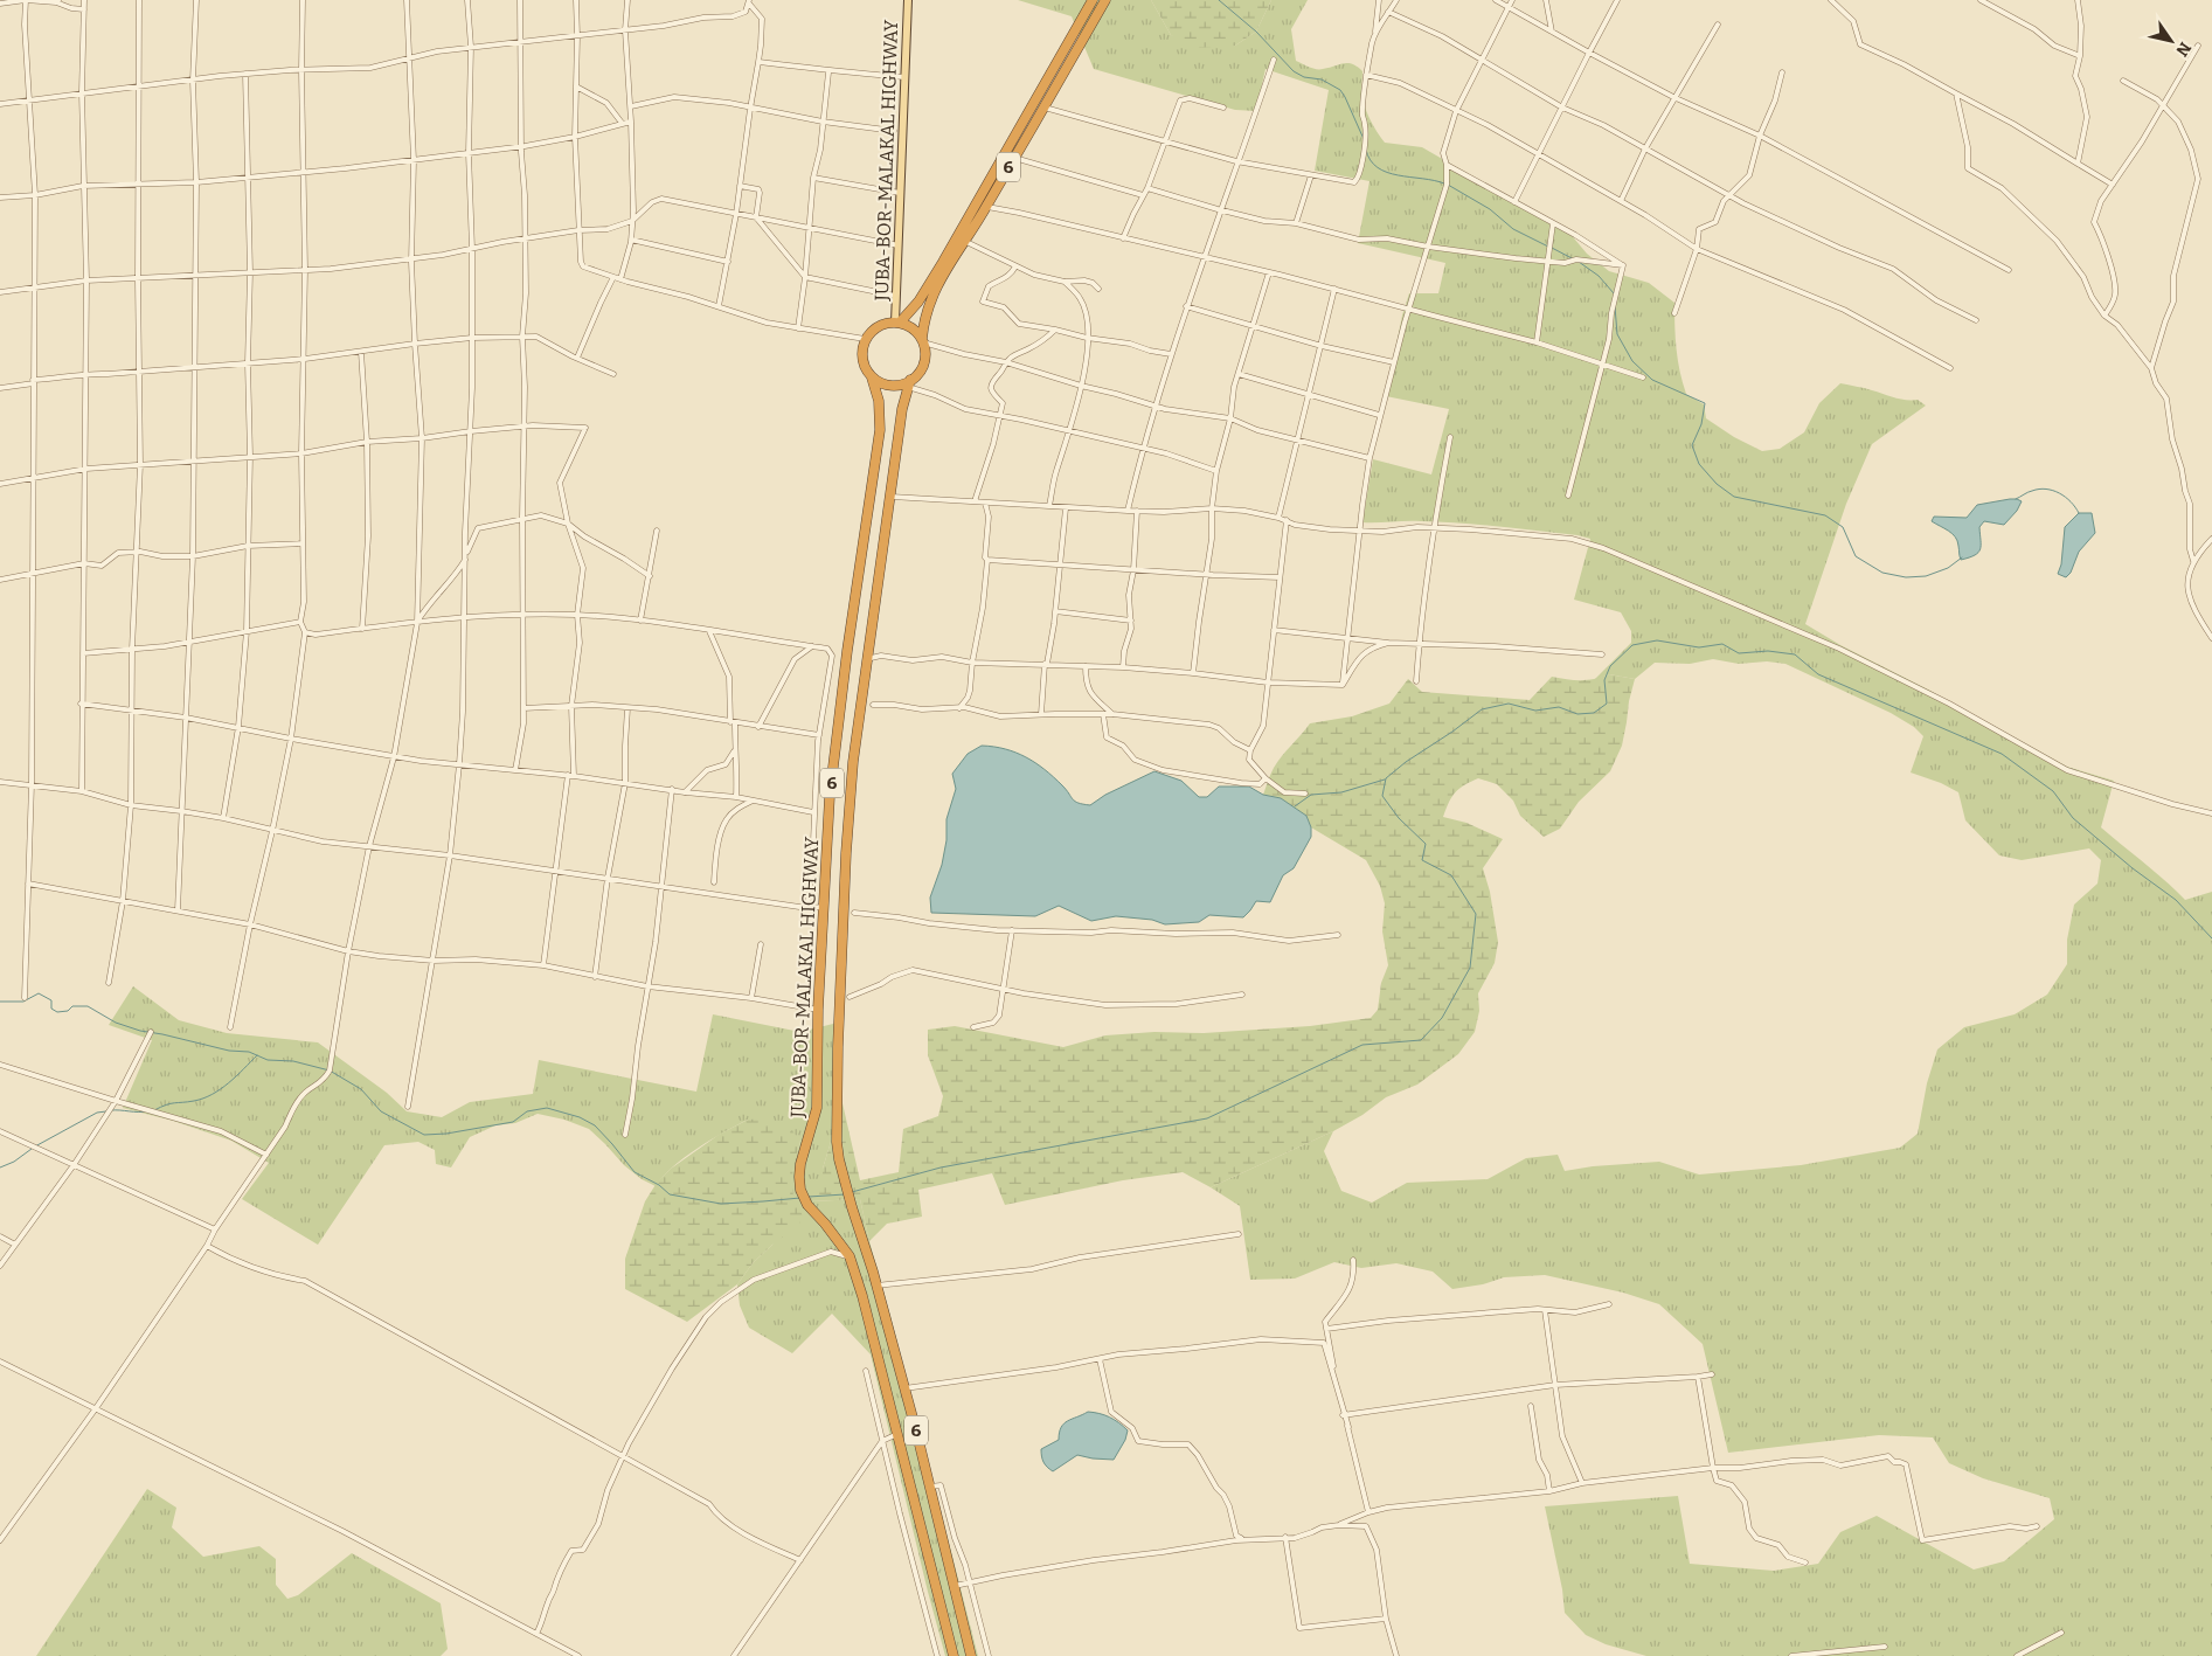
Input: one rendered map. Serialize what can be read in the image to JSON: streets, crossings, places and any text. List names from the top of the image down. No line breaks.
{"streets":{"highway":["JUBA-BOR-MALAKAL HIGHWAY","6"]},"north":"bottom right"}
